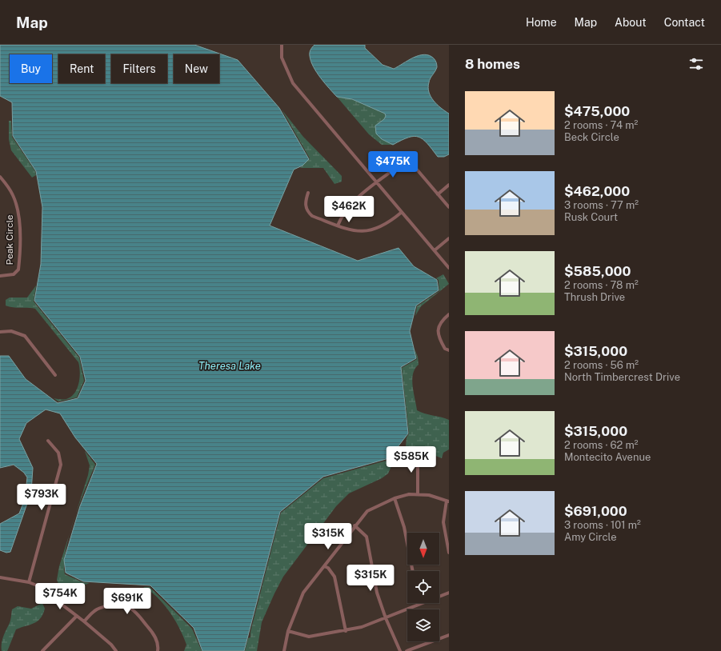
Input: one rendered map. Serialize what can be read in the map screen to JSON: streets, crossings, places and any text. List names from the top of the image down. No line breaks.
{"streets":{"street":["Peak Circle"]},"water":["Theresa Lake"],"north":"bottom","page":{"header":"Map","nav":["Home","Map","About","Contact"],"heading":"8 homes","chip":["Buy","Rent","Filters","New"],"list":[{"name":"$475,000","note":"2 rooms · 74 m² · Beck Circle"},{"name":"$462,000","note":"3 rooms · 77 m² · Rusk Court"},{"name":"$585,000","note":"2 rooms · 78 m² · Thrush Drive"},{"name":"$315,000","note":"2 rooms · 56 m² · North Timbercrest Drive"},{"name":"$315,000","note":"2 rooms · 62 m² · Montecito Avenue"},{"name":"$691,000","note":"3 rooms · 101 m² · Amy Circle"}],"price":["$475K","$462K","$585K","$793K","$315K","$315K","$754K","$691K"]}}
